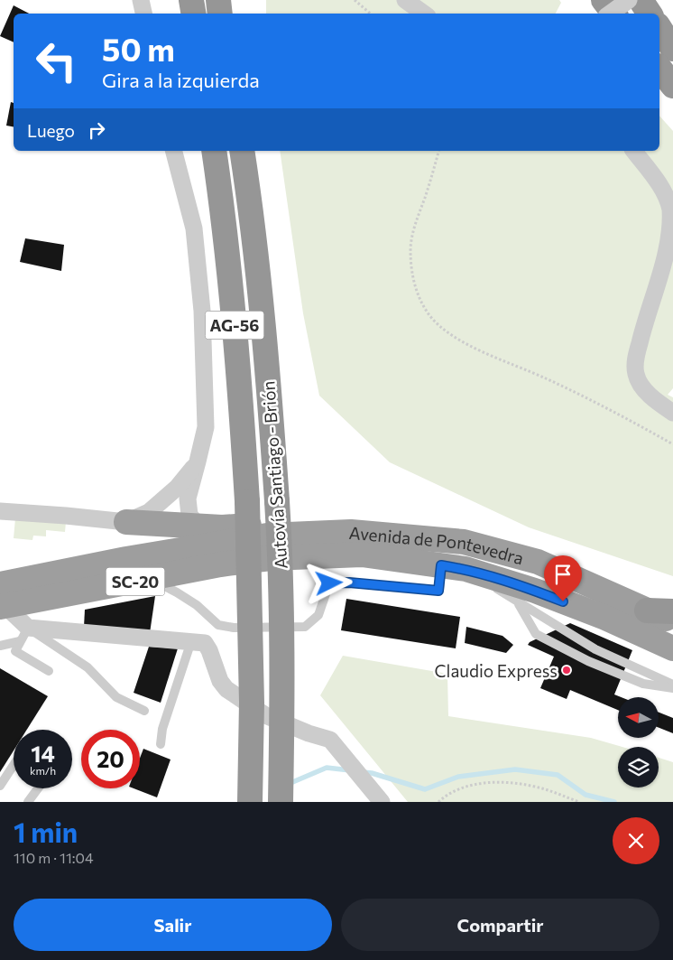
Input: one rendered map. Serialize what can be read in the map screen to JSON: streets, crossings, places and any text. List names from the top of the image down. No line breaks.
{"streets":{"highway":["AG-56","Autovía Santiago - Brión","Avenida de Pontevedra","SC-20"]},"crossings":[["Avenida de Pontevedra","SC-20"]],"places":["Claudio Express"],"north":"left","page":{"turn":["50 m","Gira a la izquierda"],"then":"Luego","speed":"14 km/h","limit":"20","heading":["1 min","110 m · 11:04"],"buttons":["Salir","Compartir"]}}
